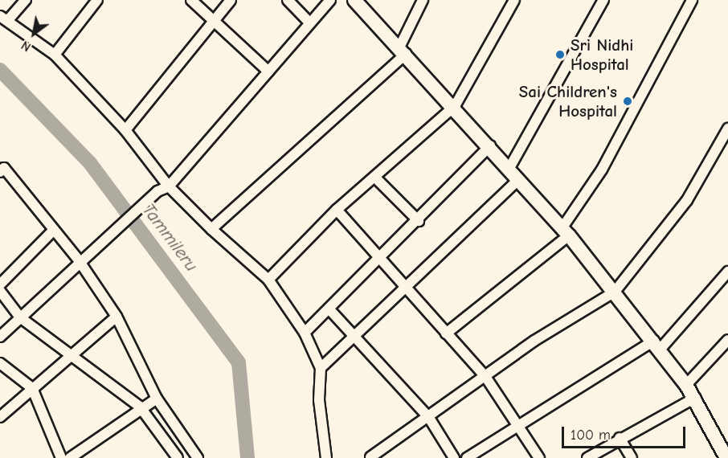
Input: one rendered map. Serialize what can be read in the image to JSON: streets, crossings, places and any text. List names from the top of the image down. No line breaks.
{"water":["Tammileru"],"places":["Sri Nidhi Hospital","Sai Children's Hospital"],"scale_bar":"100 m","north":"bottom left"}
